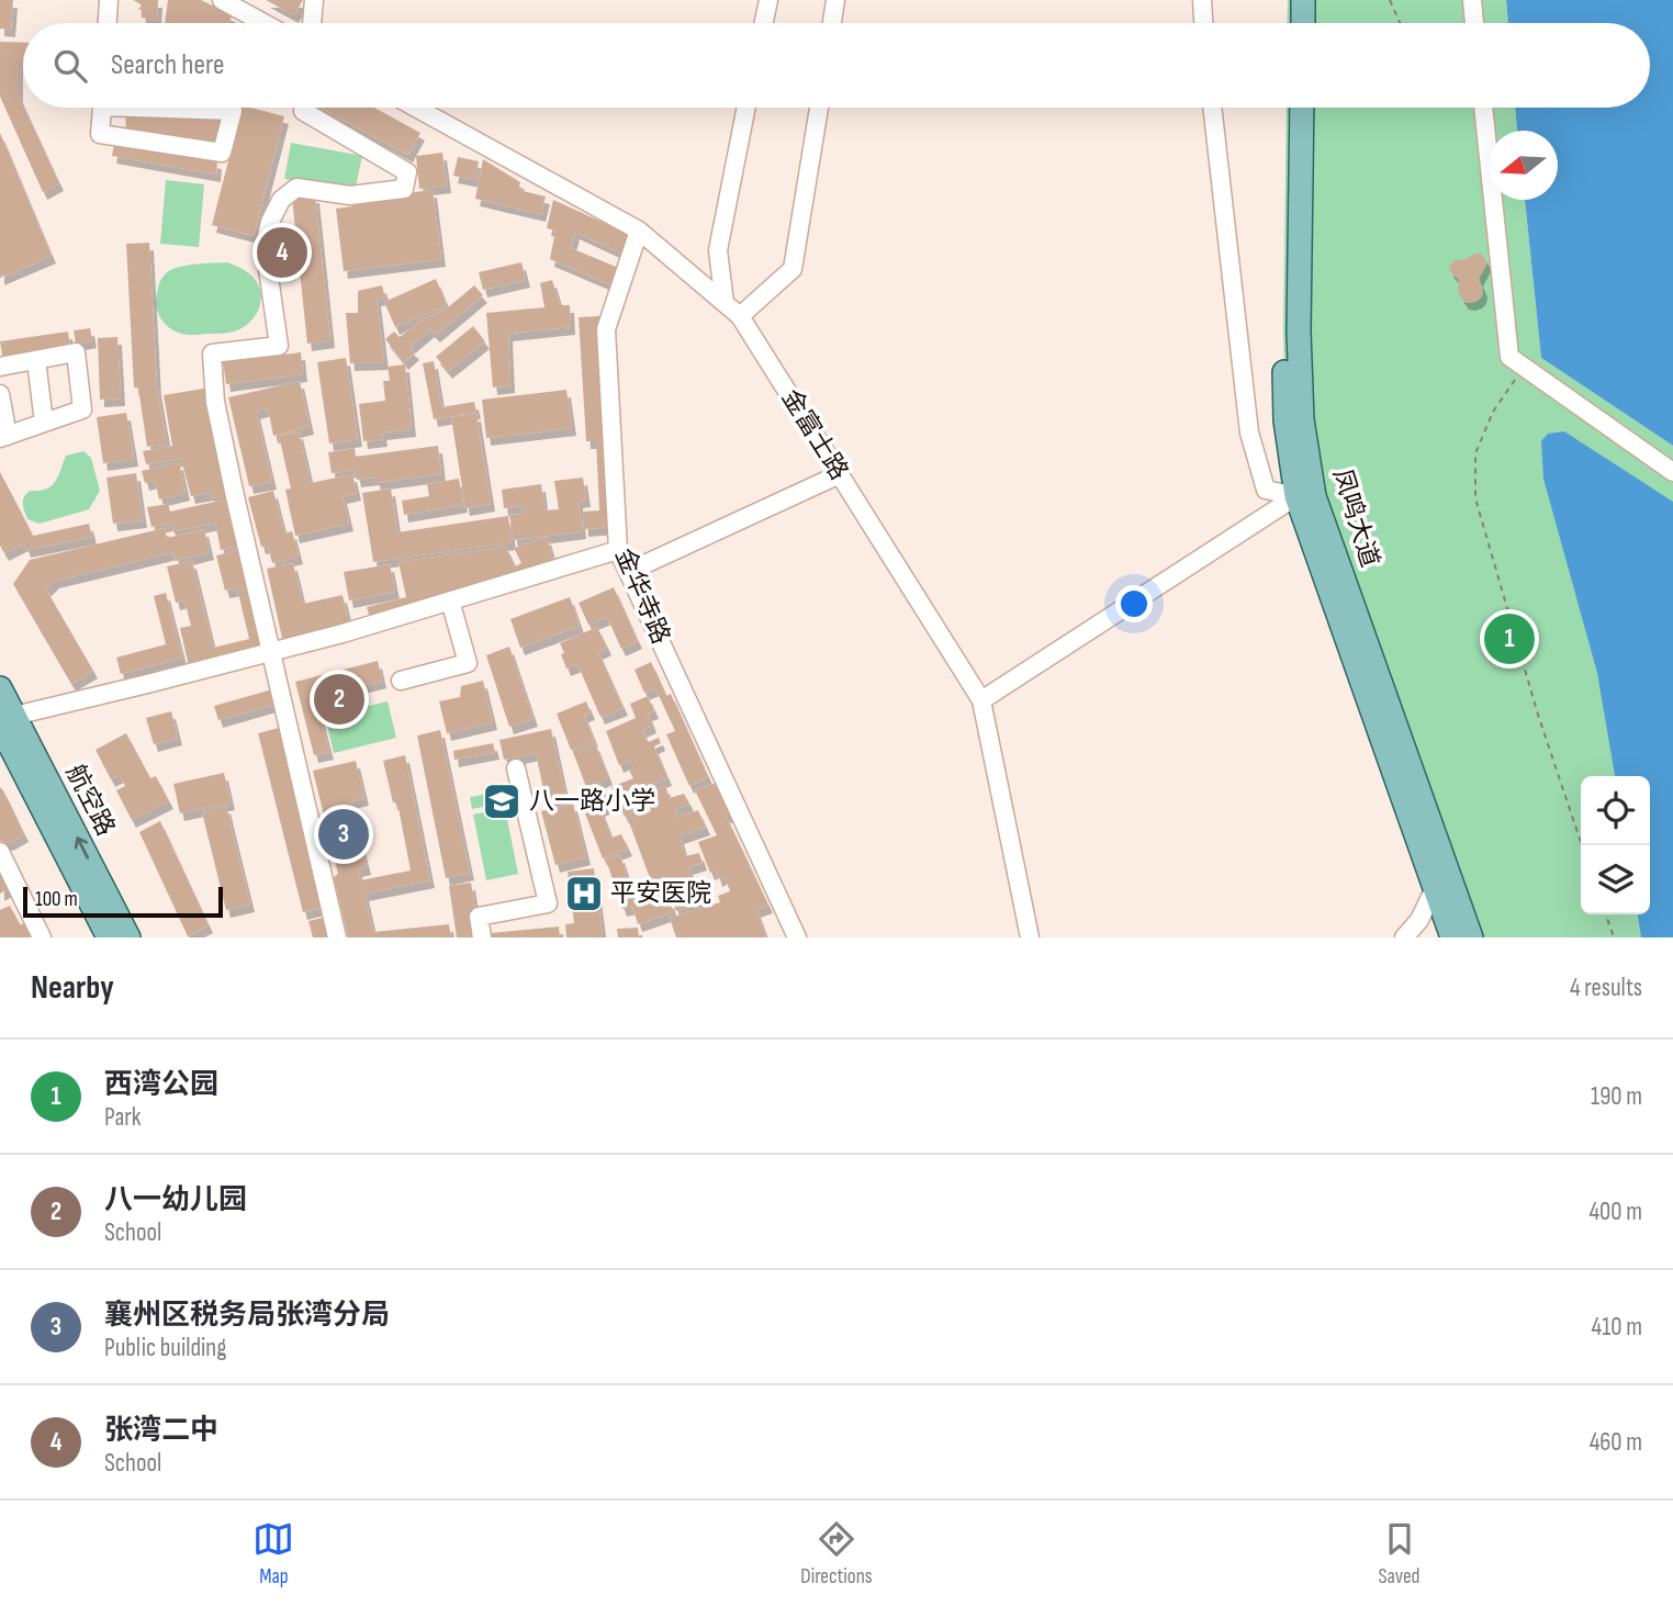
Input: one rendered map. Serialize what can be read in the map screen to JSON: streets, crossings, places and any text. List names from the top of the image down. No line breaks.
{"streets":{"main road":["凤鸣大道","航空路"],"street":["金富士路","金华寺路"]},"crossings":[["金富士路","金华寺路"]],"places":{"school or university":["八一路小学"],"hospital":["平安医院"]},"scale_bar":"100 m","north":"left","page":{"search":"Search here","pins":["4","1","2","3"],"scale":"100 m","heading":["Nearby","4 results"],"list":[{"mark":"1","name":"西湾公园","note":"Park","value":"190 m"},{"mark":"2","name":"八一幼儿园","note":"School","value":"400 m"},{"mark":"3","name":"襄州区税务局张湾分局","note":"Public building","value":"410 m"},{"mark":"4","name":"张湾二中","note":"School","value":"460 m"}],"nav":["Map","Directions","Saved"]}}
